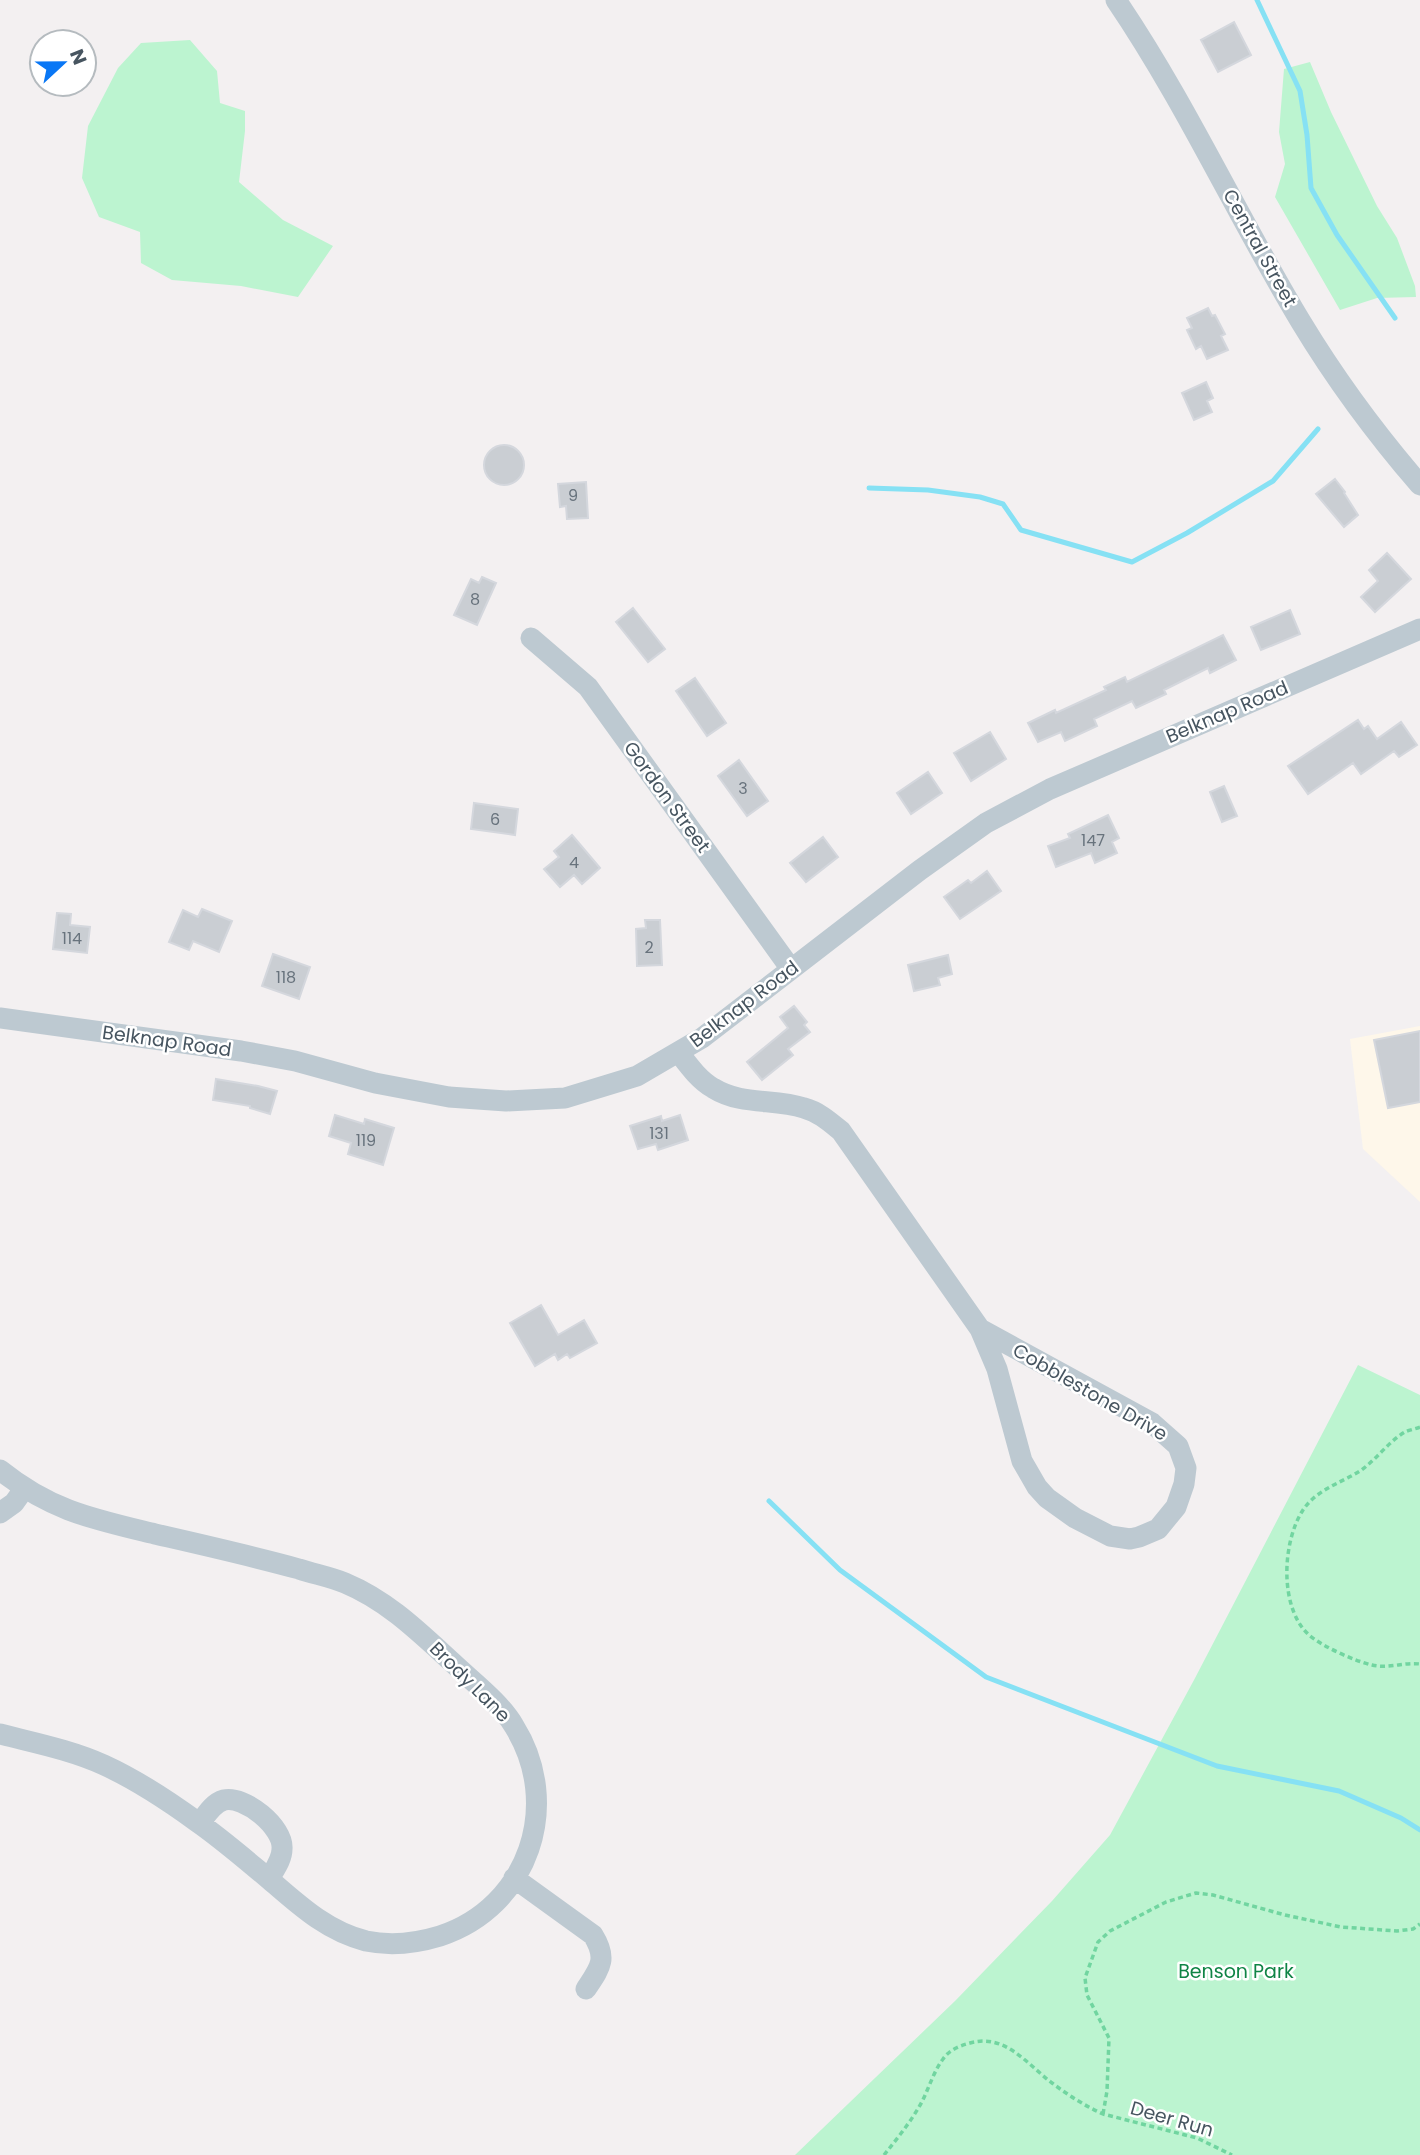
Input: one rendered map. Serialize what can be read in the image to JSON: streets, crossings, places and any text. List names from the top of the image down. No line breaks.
{"streets":{"street":["Central Street","Belknap Road","Gordon Street","Cobblestone Drive","Brody Lane"],"path":["Deer Run"]},"crossings":[["Belknap Road","Gordon Street"],["Belknap Road","Cobblestone Drive"]],"parks":["Benson Park"],"house_numbers":["9","8","3","6","147","4","114","2","118","131","119"],"north":"right"}
